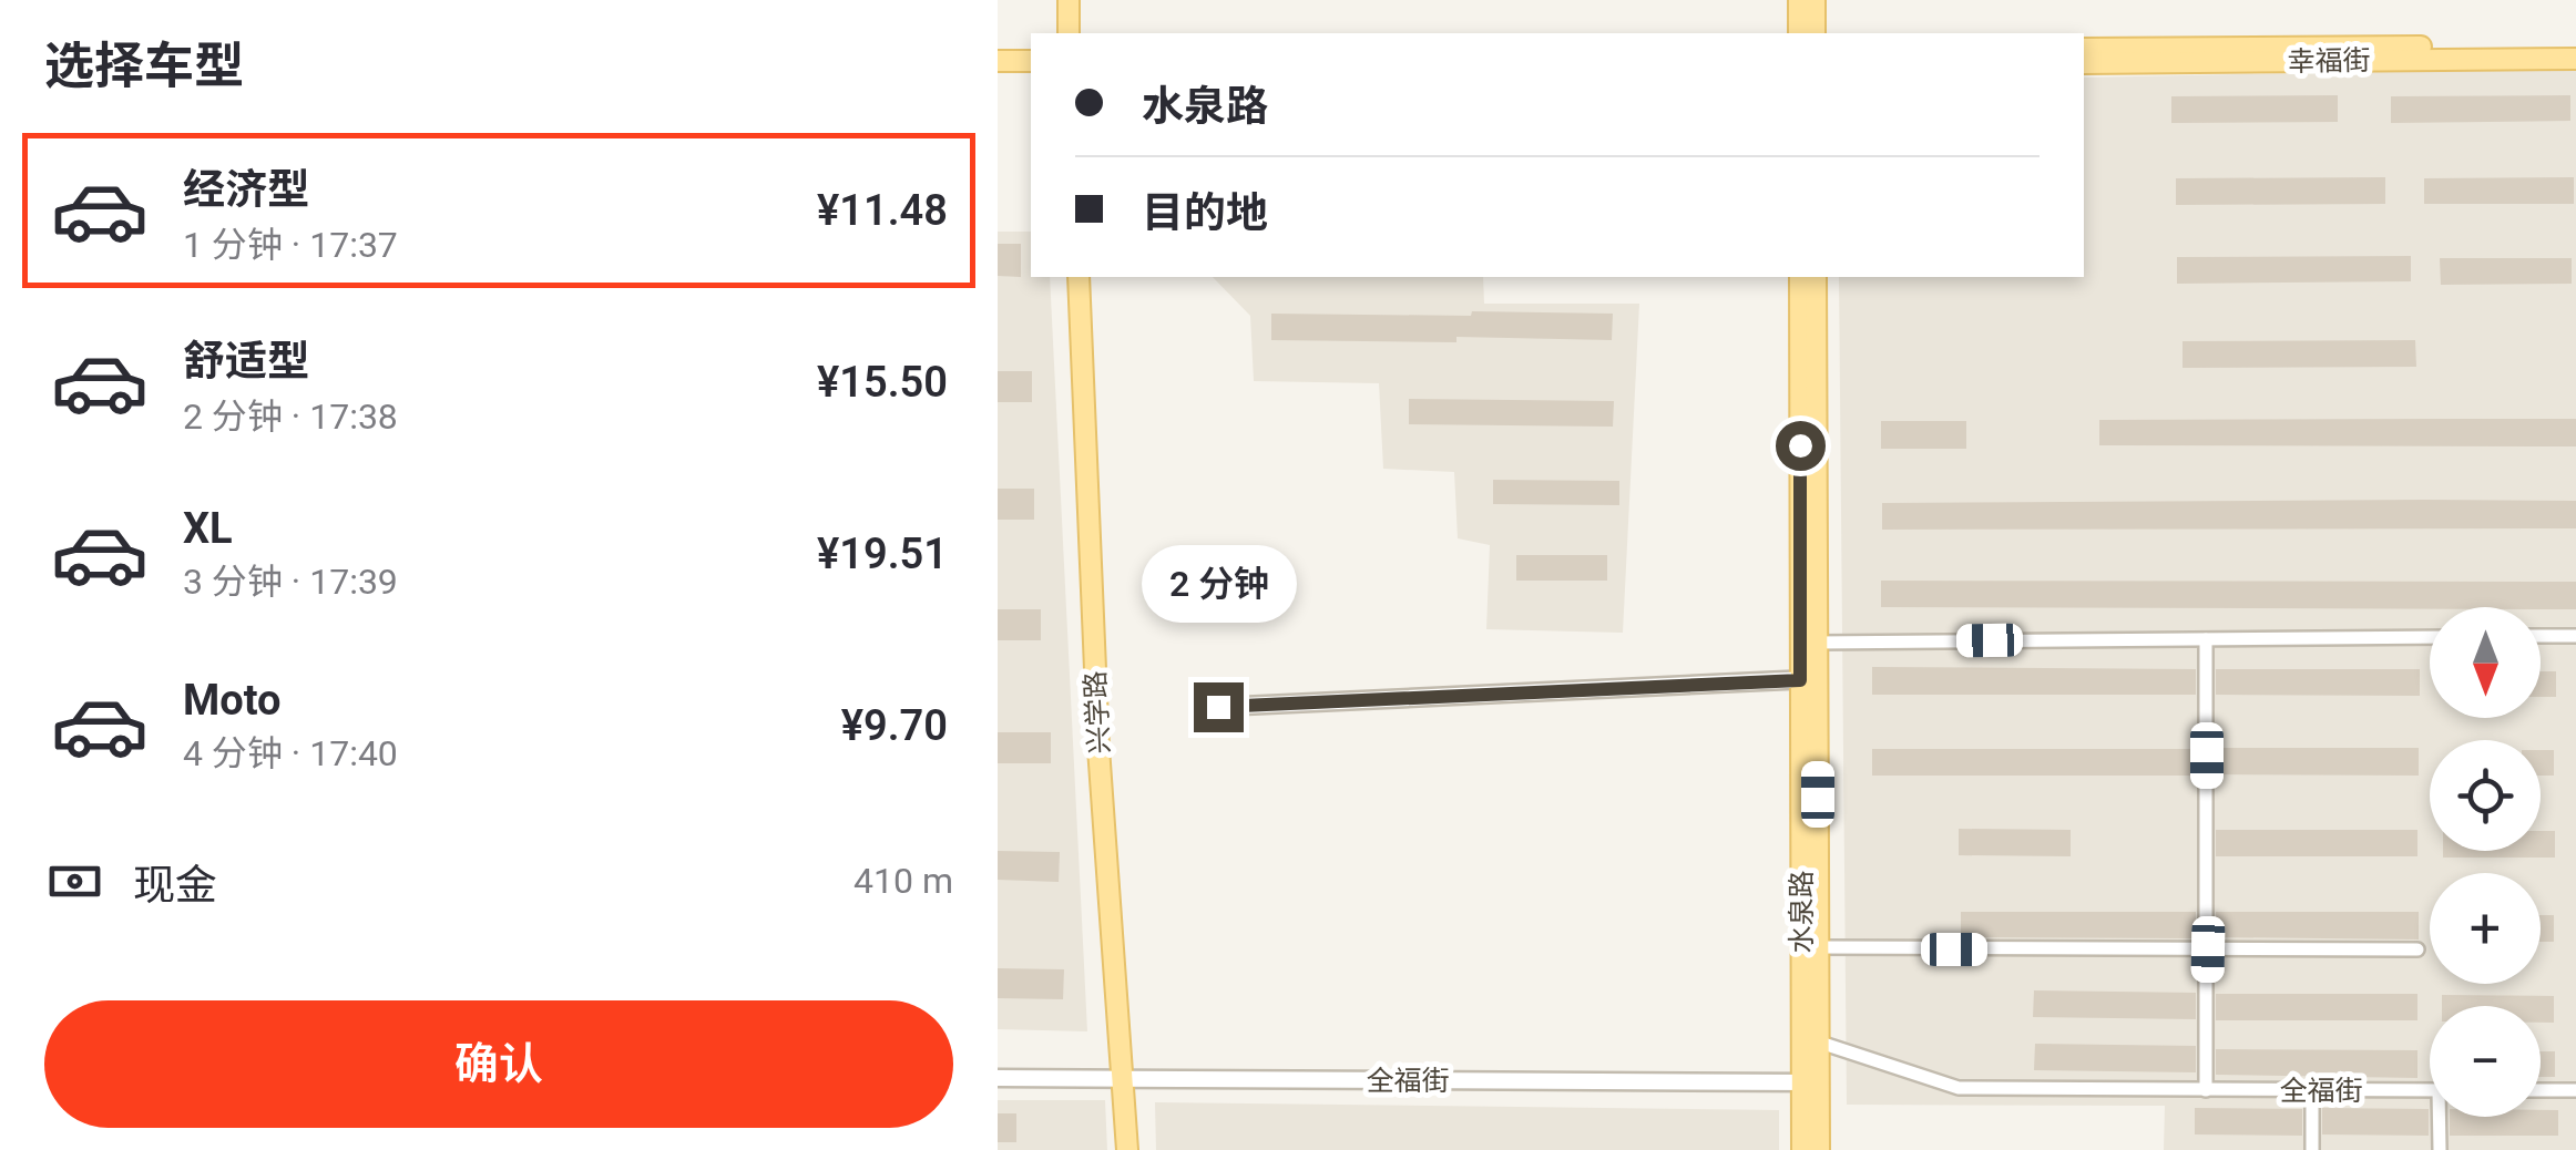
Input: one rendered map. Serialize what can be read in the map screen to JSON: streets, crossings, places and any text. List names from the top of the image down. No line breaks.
{"streets":{"main road":["幸福街","兴学路","水泉路"],"street":["全福街"]},"crossings":[["兴学路","全福街"],["水泉路","全福街"]],"north":"bottom","page":{"heading":"选择车型","banner":["水泉路","目的地"],"list":[{"name":"经济型","note":"1 分钟 · 17:37","value":"¥11.48"},{"name":"舒适型","note":"2 分钟 · 17:38","value":"¥15.50"},{"name":"XL","note":"3 分钟 · 17:39","value":"¥19.51"},{"name":"Moto","note":"4 分钟 · 17:40","value":"¥9.70"}],"bubble":"2 分钟","map_buttons":["+","−"],"pay":["现金","410 m"],"buttons":"确认"}}
